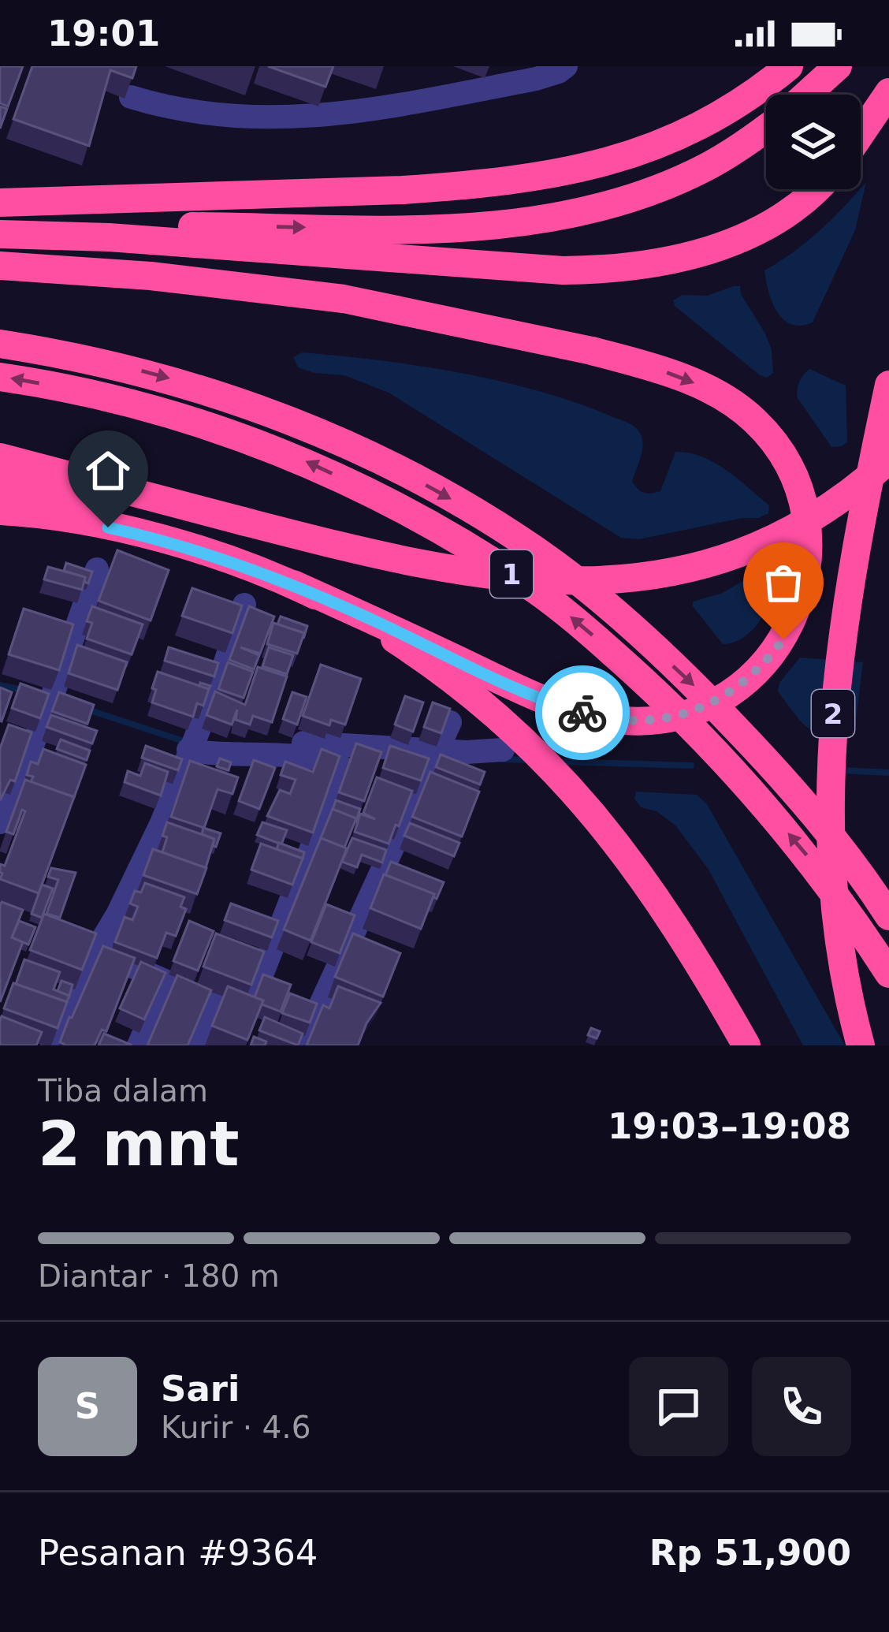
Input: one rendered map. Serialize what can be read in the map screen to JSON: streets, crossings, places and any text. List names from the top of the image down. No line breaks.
{"streets":{"highway":["1","2"]},"page":{"status":"19:01","heading":["2 mnt","Tiba dalam","19:03–19:08"],"panel":["Sari","Kurir · 4.6","Pesanan #9364","Rp 51,900"],"bar":"Diantar · 180 m","round":"S"}}
